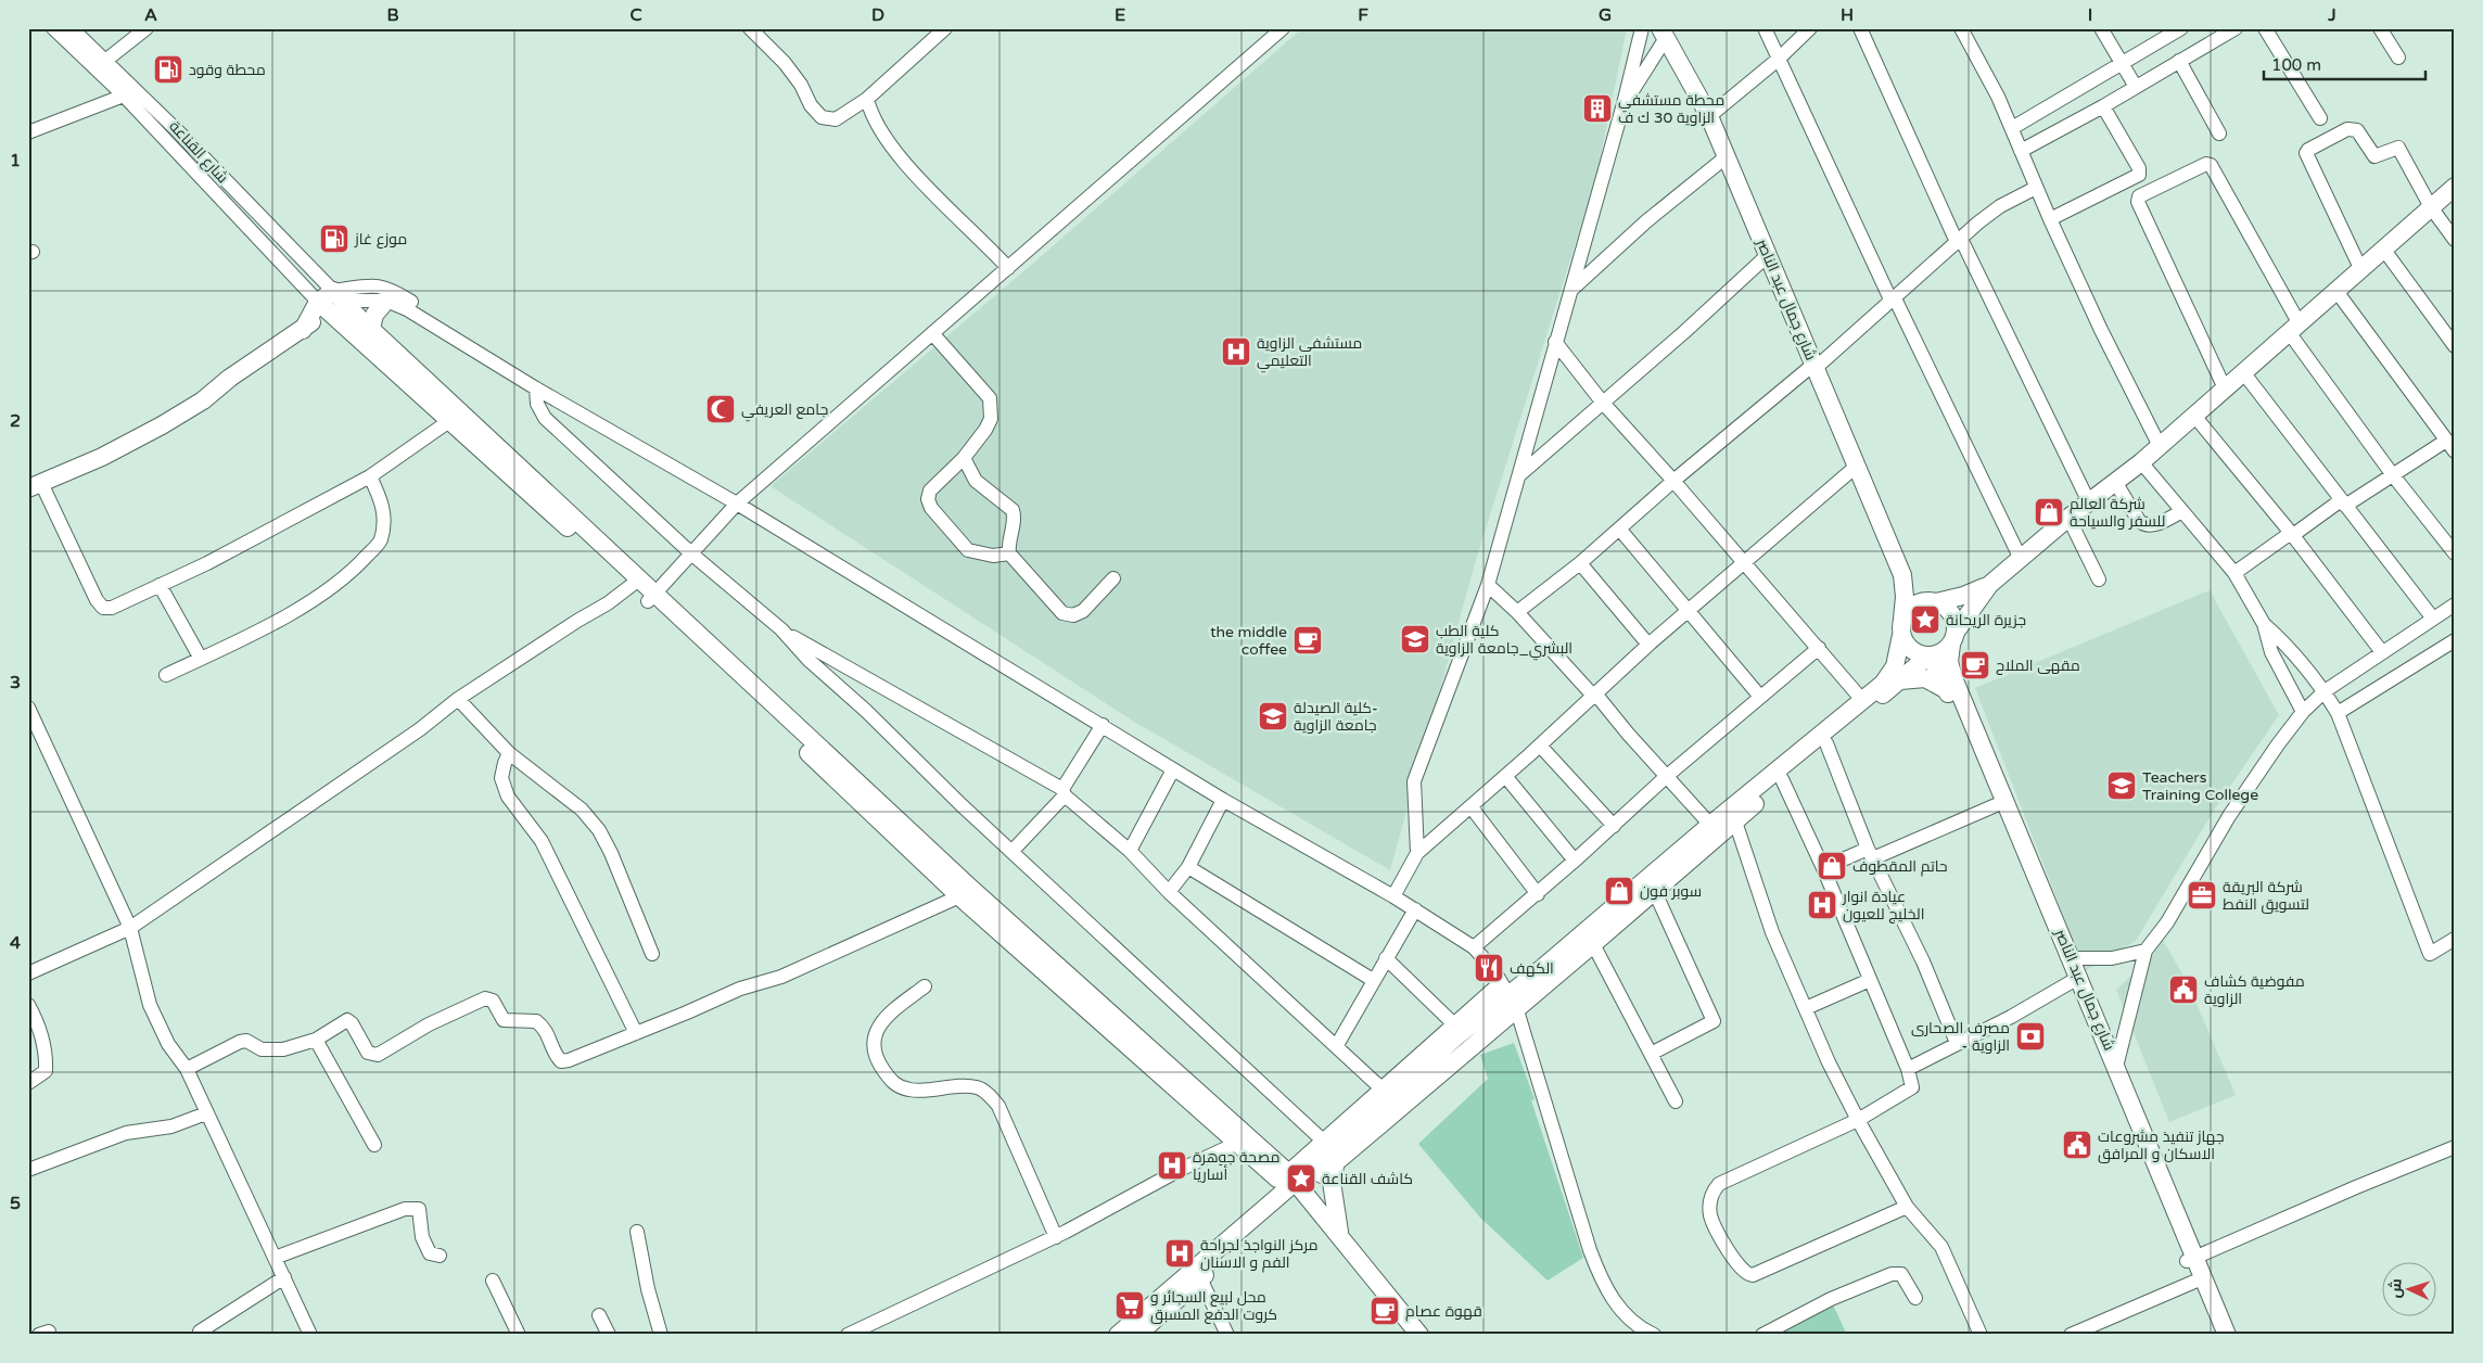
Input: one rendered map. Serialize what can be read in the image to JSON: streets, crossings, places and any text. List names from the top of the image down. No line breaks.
{"streets":{"main road":["شارع جمال عبد الناصر"],"street":["شارع القناعة"]},"places":{"fuel station":["محطة وقود","موزع غاز"],"building":["محطة مستشفي الزاوية 30 ك ف"],"hospital":["مستشفى الزاوية التعليمي","عيادة انوار الخليج للعيون","مصحة جوهرة أساريا","مركز النواجذ لجراحة الفم و الاسنان"],"mosque":["جامع العريفي"],"shop":["شركة العالم للسفر والسياحة","حاتم المقطوف","سوبر فون"],"place":["جزيرة الريحانة","كاشف القناعة"],"school or university":["كلية الطب البشري_جامعة الزاوية","كلية الصيدلة- جامعة الزاوية","Teachers Training College"],"cafe":["the middle coffee","مقهى الملاح","قهوة عصام"],"office":["شركة البريقة لتسويق النفط"],"restaurant":["الكهف"],"public building":["مفوضية كشاف الزاوية","جهاز تنفيذ مشروعات الاسكان و المرافق"],"bank":["مصرف الصحارى - الزاوية"],"supermarket":["محل لبيع السجائر و كروت الدفع المسبق"]},"scale_bar":"100 m","north":"left","grid":{"columns":["A","B","C","D","E","F","G","H","I","J"],"rows":["1","2","3","4","5"]}}
